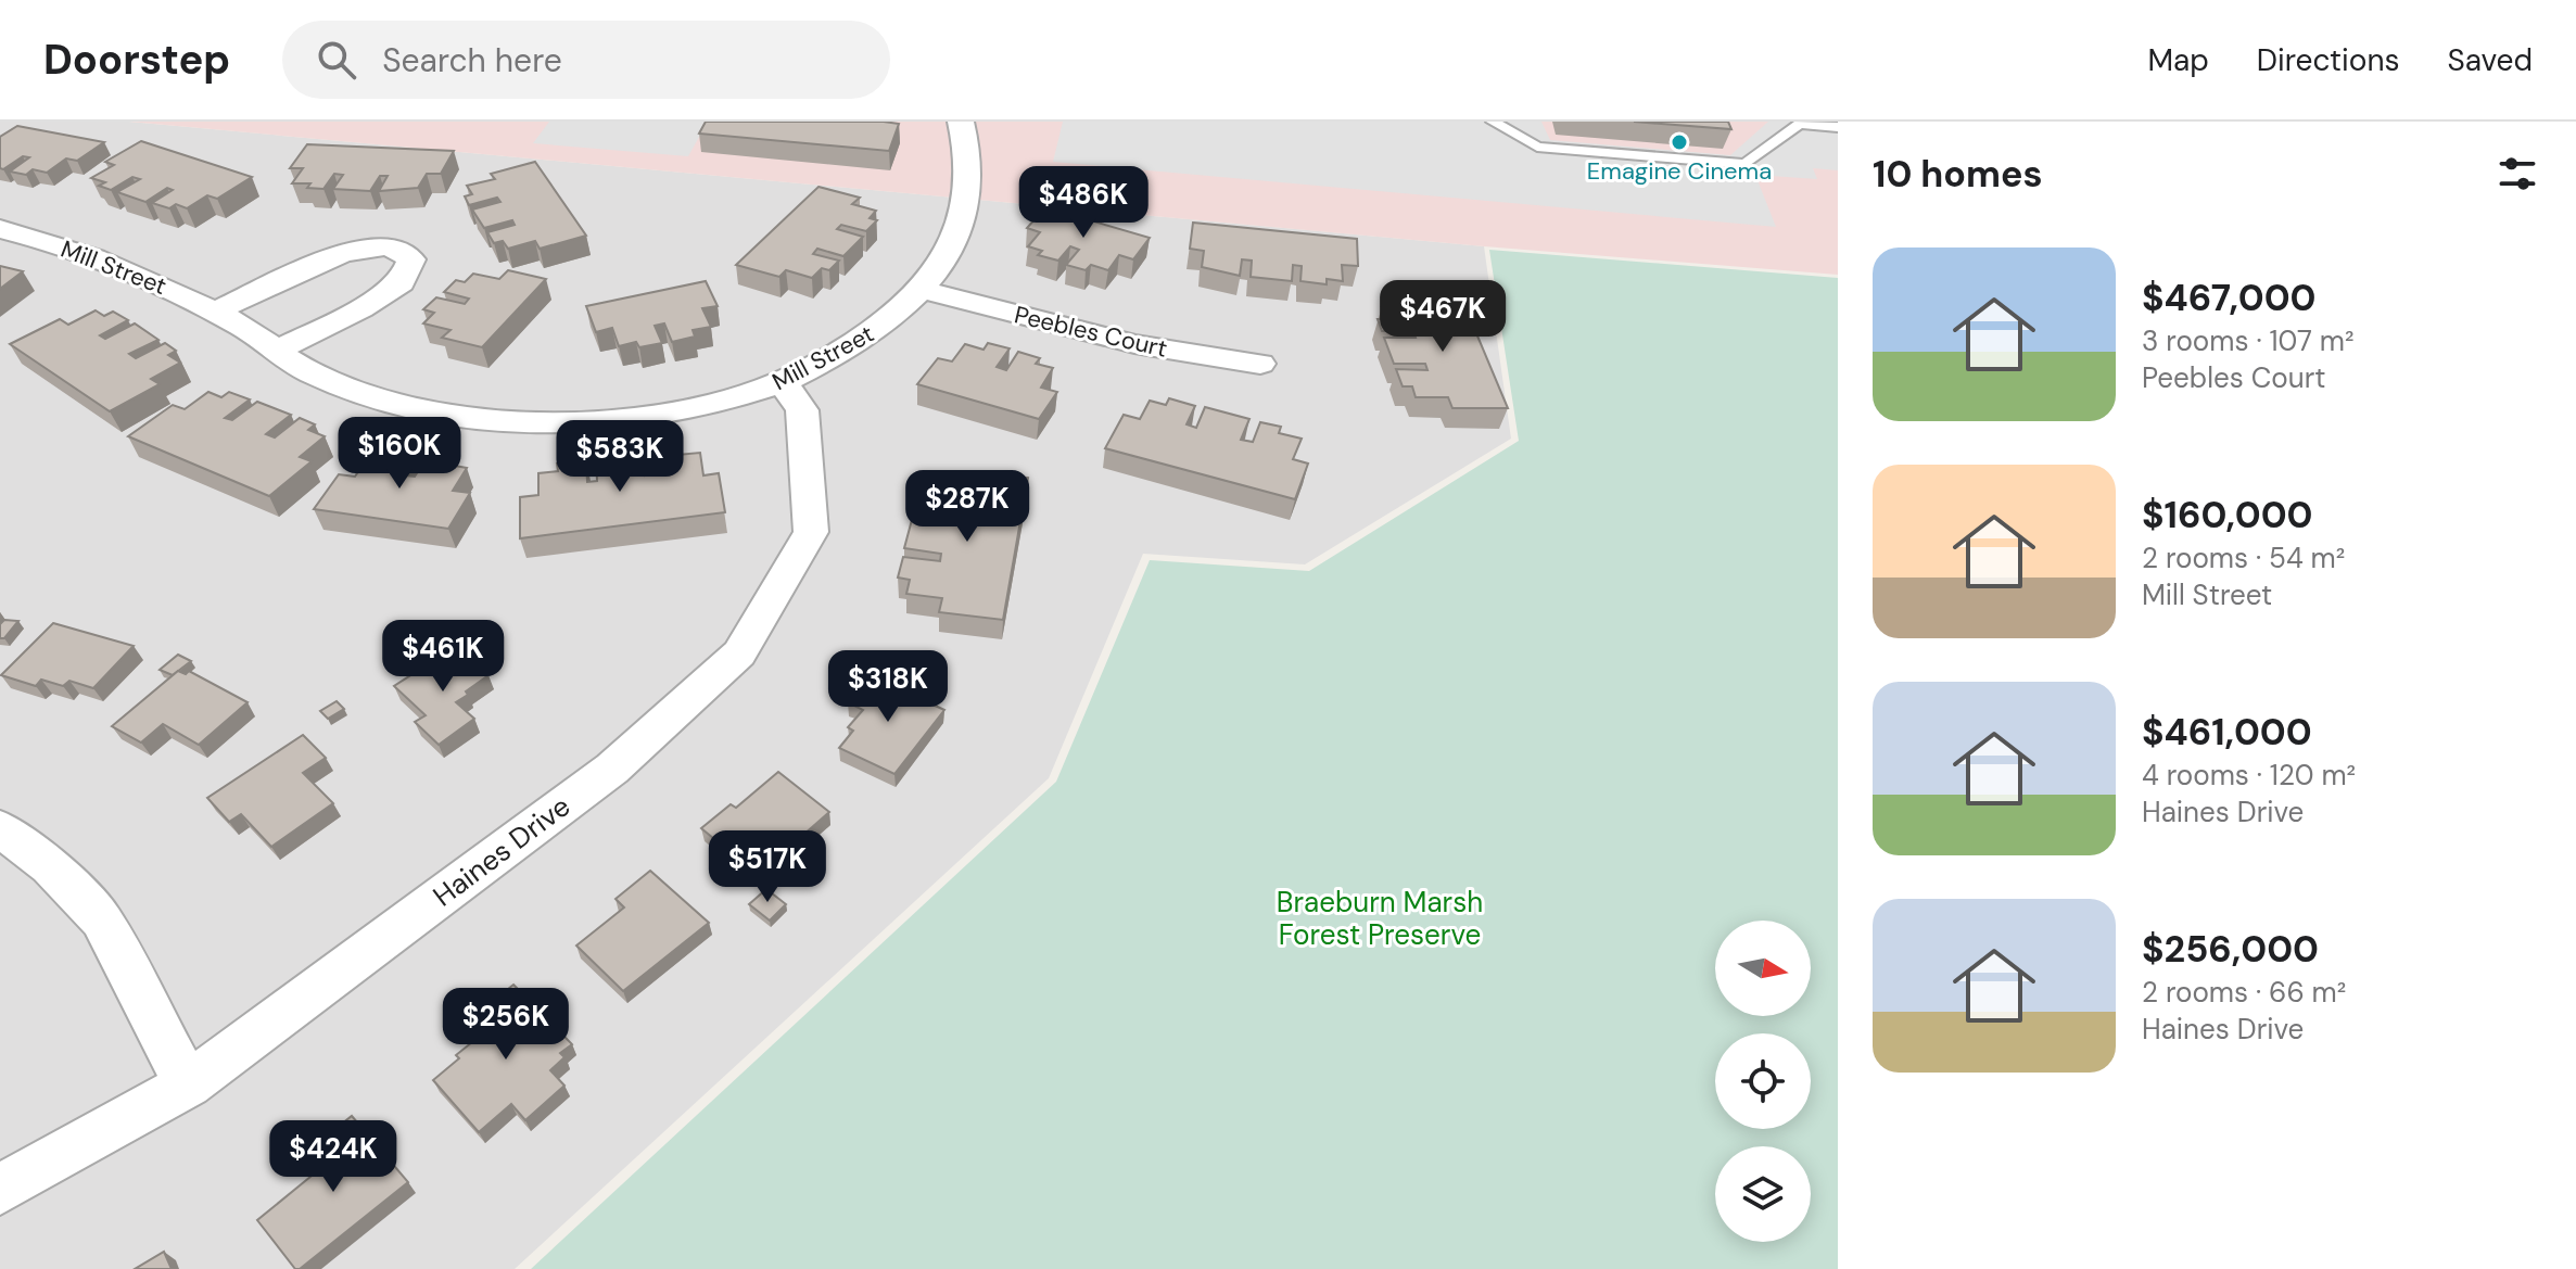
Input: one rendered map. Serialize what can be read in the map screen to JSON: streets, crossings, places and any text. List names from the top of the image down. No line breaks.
{"streets":{"street":["Mill Street","Peebles Court","Haines Drive"]},"crossings":[["Mill Street","Peebles Court"],["Mill Street","Haines Drive"]],"parks":["Braeburn Marsh Forest Preserve"],"places":["Emagine Cinema"],"north":"right","page":{"header":"Doorstep","search":"Search here","nav":["Map","Directions","Saved"],"heading":"10 homes","price":["$486K","$467K","$160K","$583K","$287K","$461K","$318K","$517K","$256K","$424K"],"list":[{"name":"$467,000","note":"3 rooms · 107 m² · Peebles Court"},{"name":"$160,000","note":"2 rooms · 54 m² · Mill Street"},{"name":"$461,000","note":"4 rooms · 120 m² · Haines Drive"},{"name":"$256,000","note":"2 rooms · 66 m² · Haines Drive"}]}}
